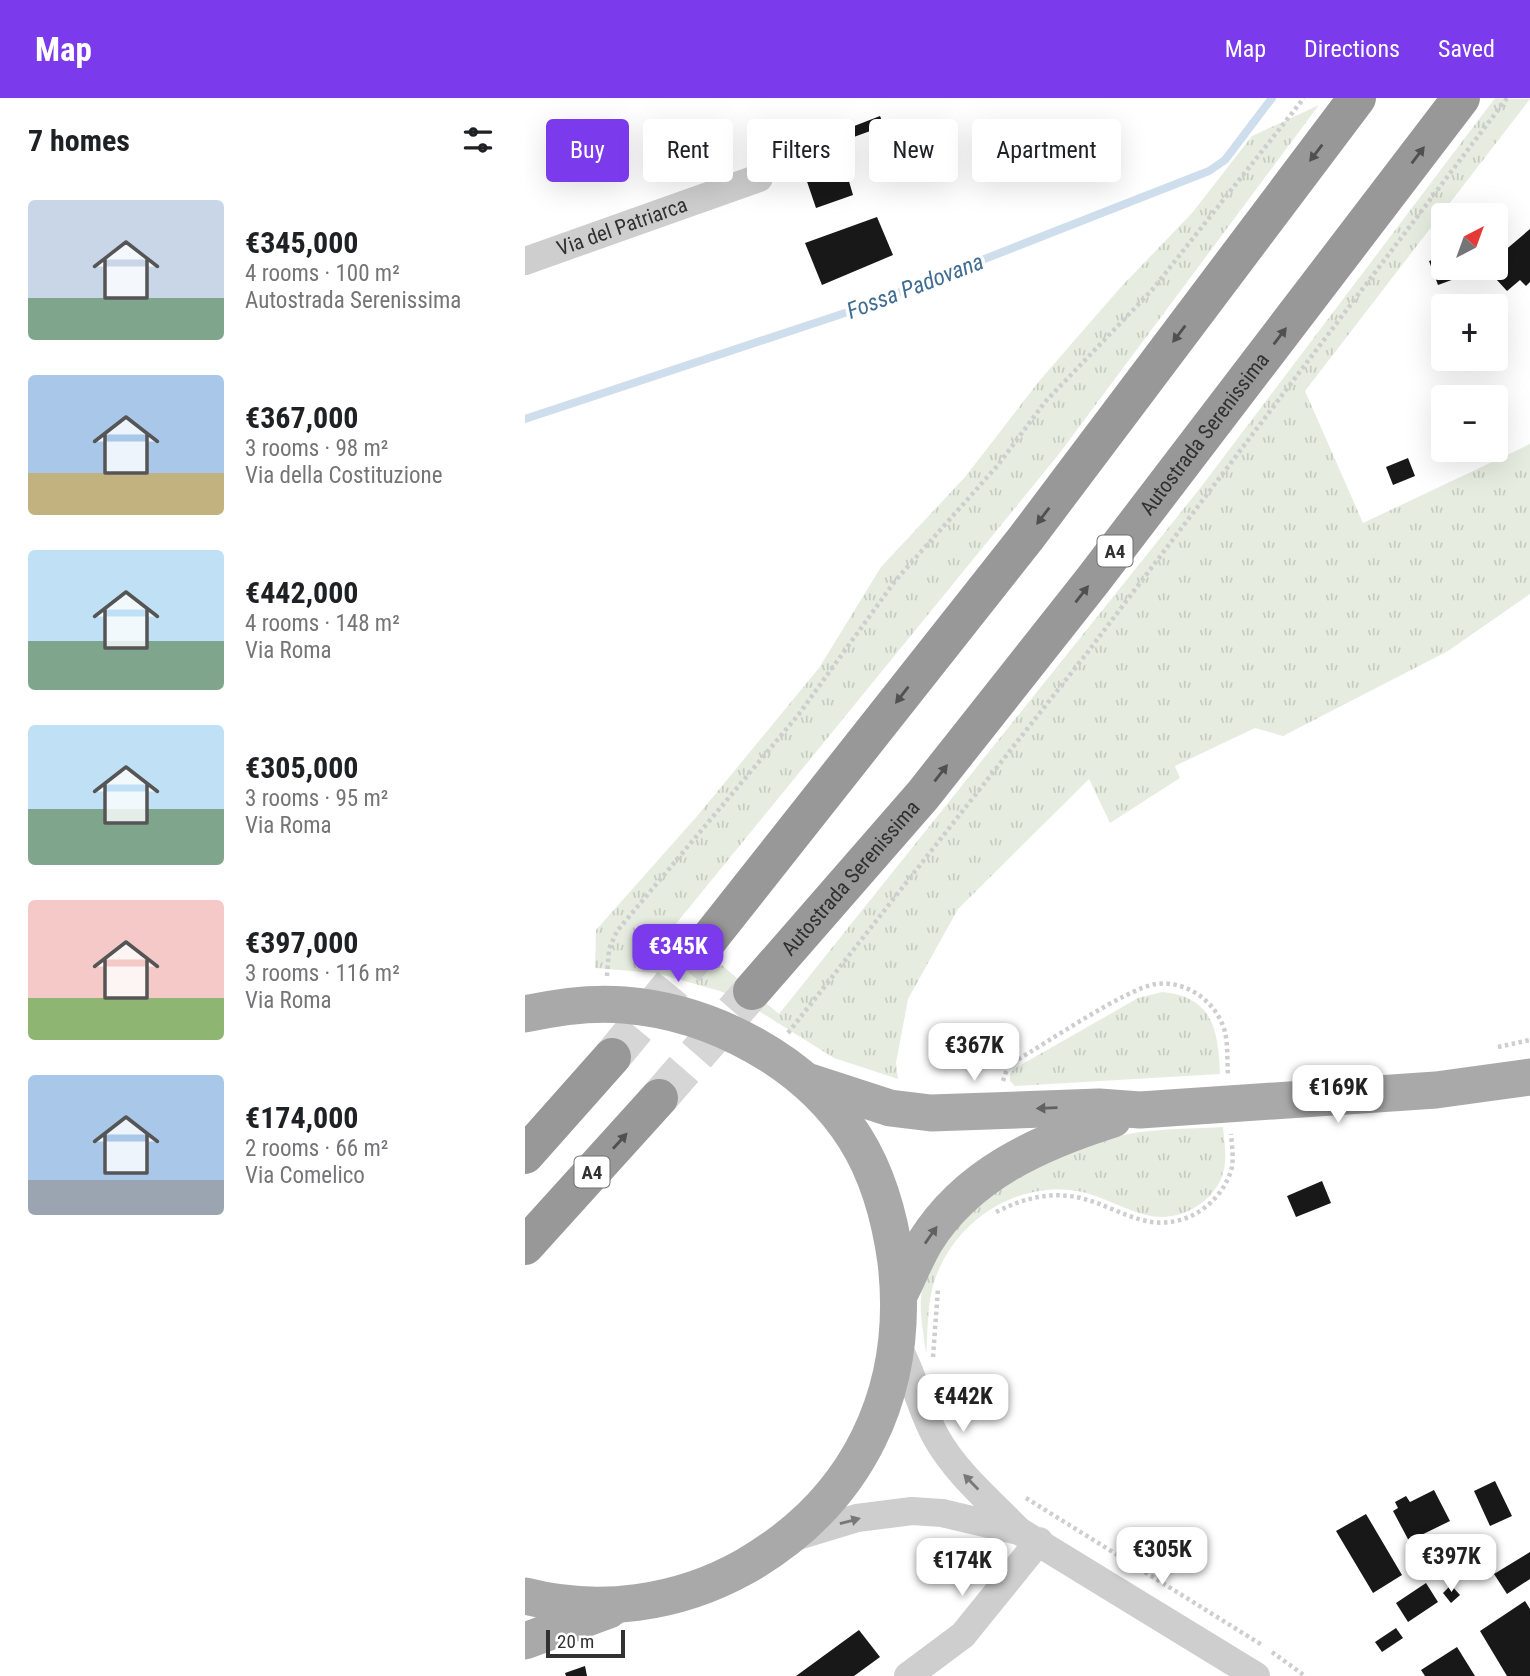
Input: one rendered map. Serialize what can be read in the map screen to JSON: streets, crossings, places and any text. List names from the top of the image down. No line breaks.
{"streets":{"highway":["Autostrada Serenissima","A4"],"street":["Via del Patriarca"]},"water":["Fossa Padovana"],"scale_bar":"20 m","north":"top right","page":{"header":"Map","nav":["Map","Directions","Saved"],"heading":"7 homes","chip":["Buy","Rent","Filters","New","Apartment"],"list":[{"name":"€345,000","note":"4 rooms · 100 m² · Autostrada Serenissima"},{"name":"€367,000","note":"3 rooms · 98 m² · Via della Costituzione"},{"name":"€442,000","note":"4 rooms · 148 m² · Via Roma"},{"name":"€305,000","note":"3 rooms · 95 m² · Via Roma"},{"name":"€397,000","note":"3 rooms · 116 m² · Via Roma"},{"name":"€174,000","note":"2 rooms · 66 m² · Via Comelico"}],"map_buttons":["+","−"],"price":["€345K","€367K","€169K","€442K","€305K","€397K","€174K"],"scale":"20 m"}}
